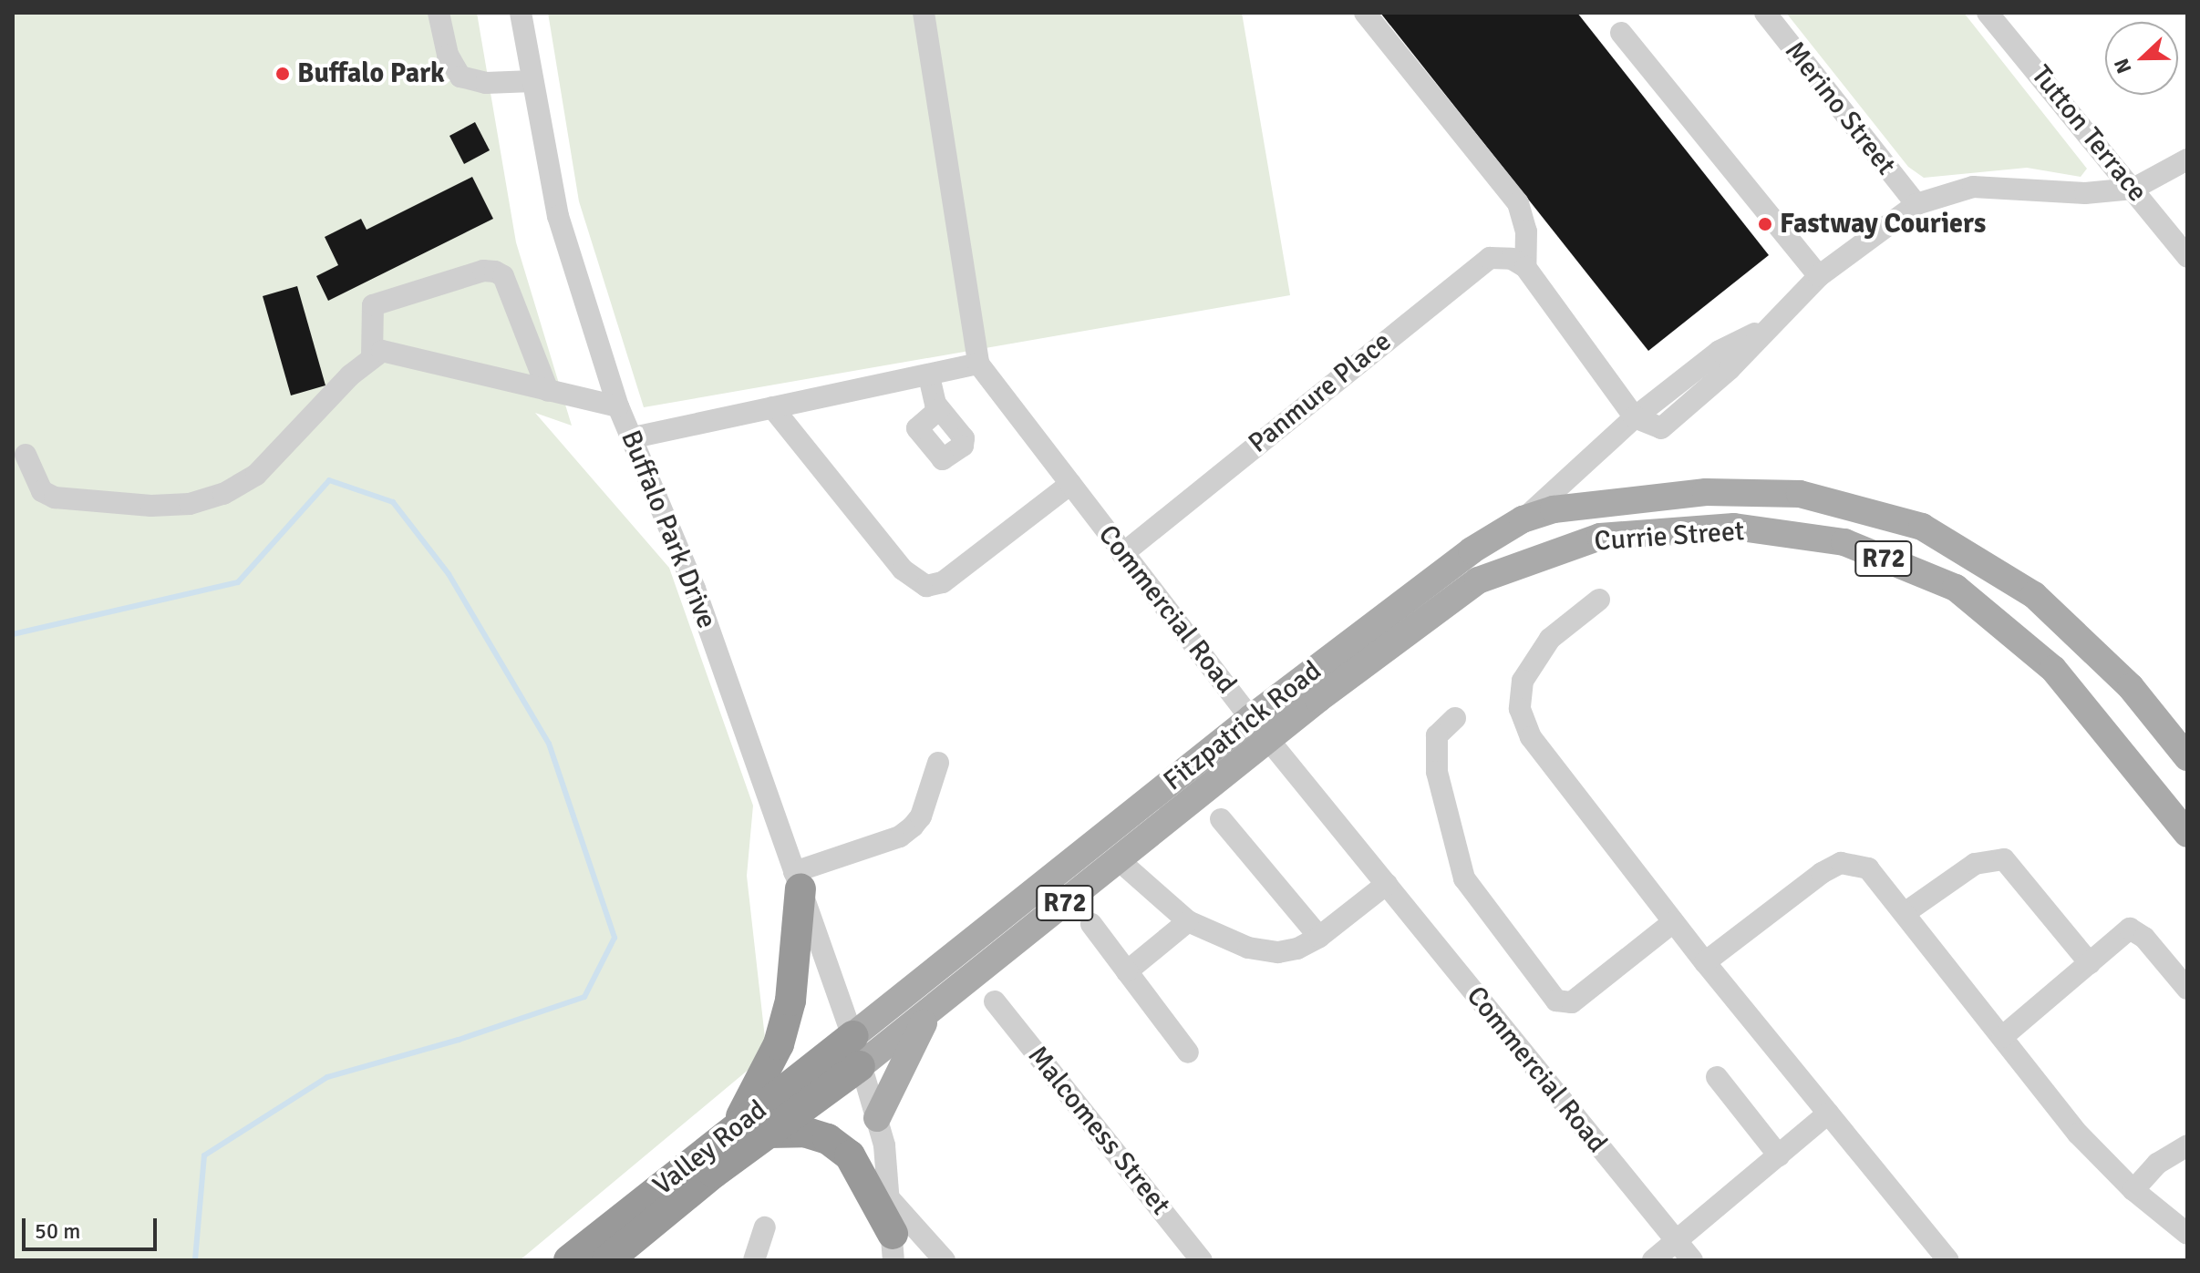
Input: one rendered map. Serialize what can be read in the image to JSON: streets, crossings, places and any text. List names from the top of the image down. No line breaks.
{"streets":{"highway":["R72","Valley Road"],"main road":["Currie Street","Fitzpatrick Road"],"street":["Merino Street","Tutton Terrace","Panmure Place","Buffalo Park Drive","Commercial Road","Malcomess Street"]},"crossings":[["Merino Street","Fitzpatrick Road"],["Tutton Terrace","Fitzpatrick Road"],["Panmure Place","Commercial Road"],["Buffalo Park Drive","Fitzpatrick Road"],["Buffalo Park Drive","Valley Road"],["Currie Street","Fitzpatrick Road"],["Commercial Road","Fitzpatrick Road"],["Fitzpatrick Road","Valley Road"]],"places":["Buffalo Park","Fastway Couriers"],"scale_bar":"50 m","north":"left"}
